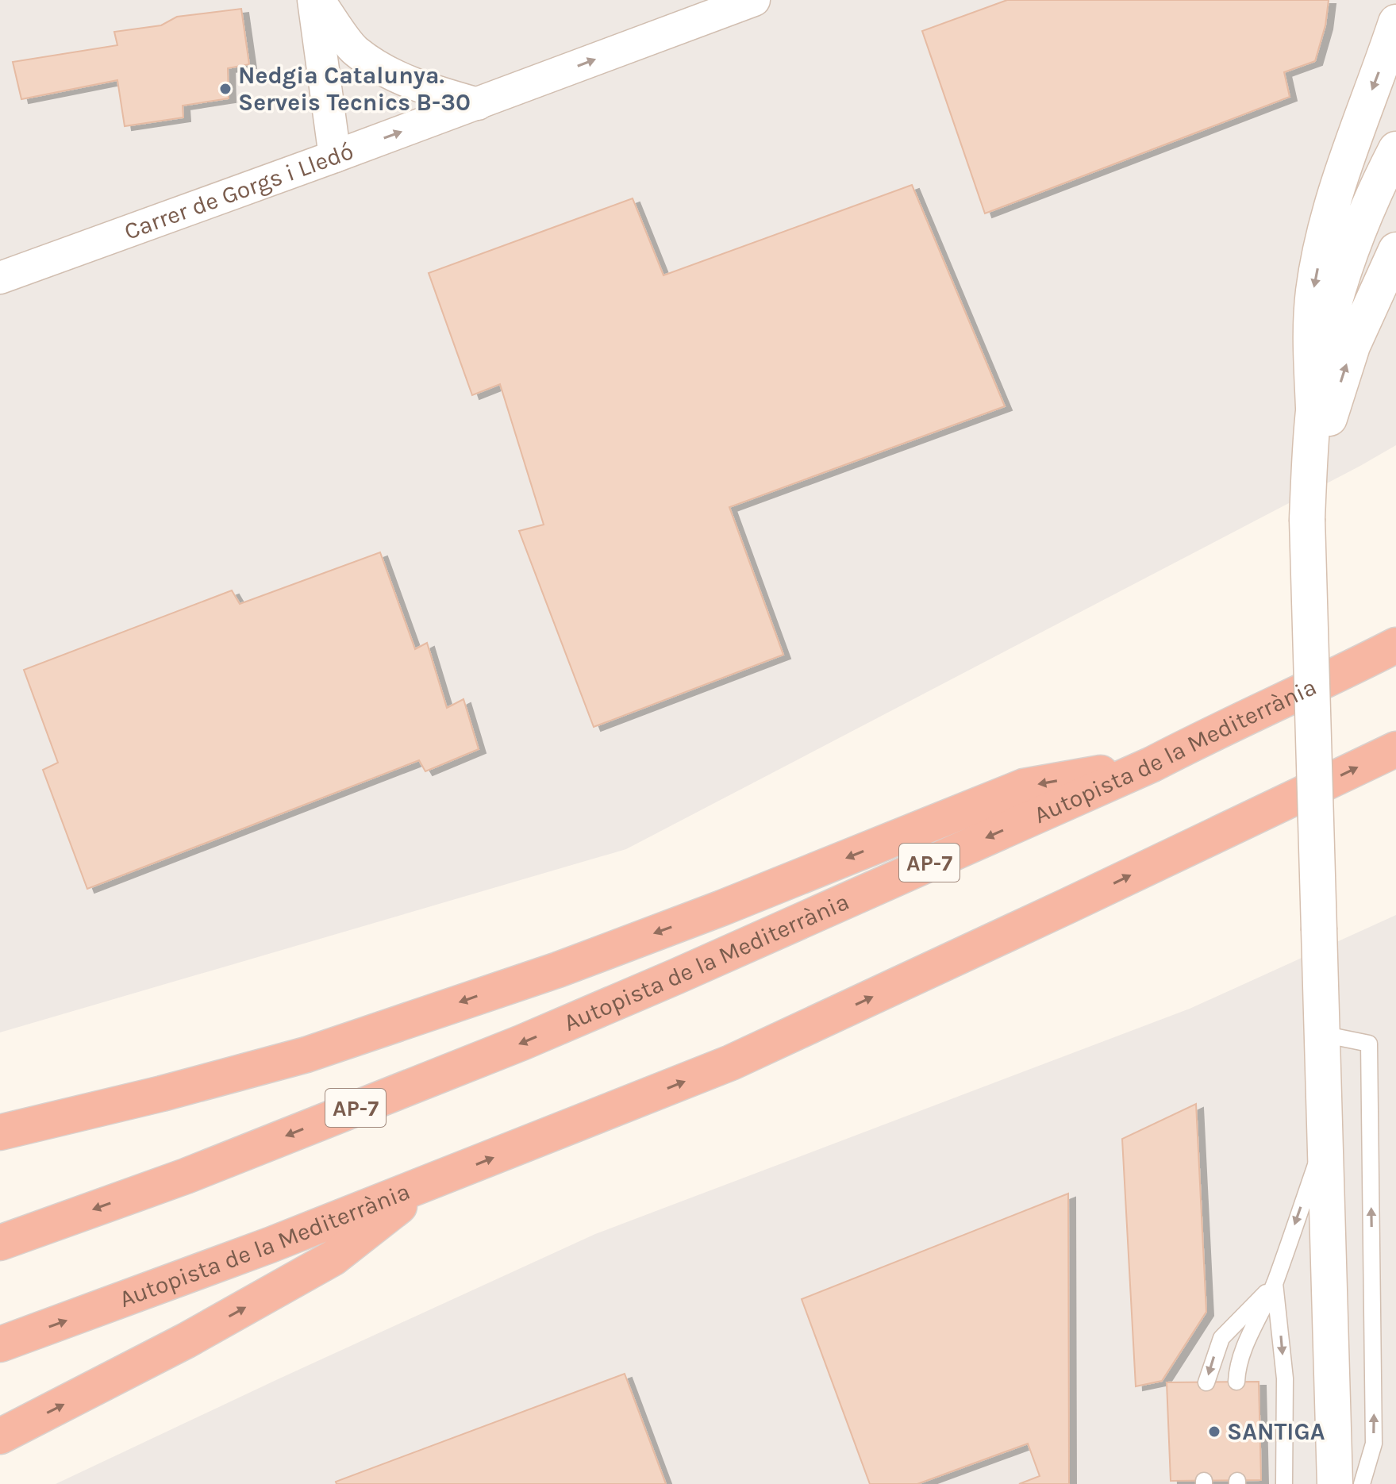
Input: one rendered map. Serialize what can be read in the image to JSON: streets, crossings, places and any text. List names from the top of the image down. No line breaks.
{"streets":{"highway":["Autopista de la Mediterrània","AP-7"],"street":["Carrer de Gorgs i Lledó"]},"one_way":["Carrer de Gorgs i Lledó"],"places":["Nedgia Catalunya. Serveis Tecnics B-30","SANTIGA"]}
